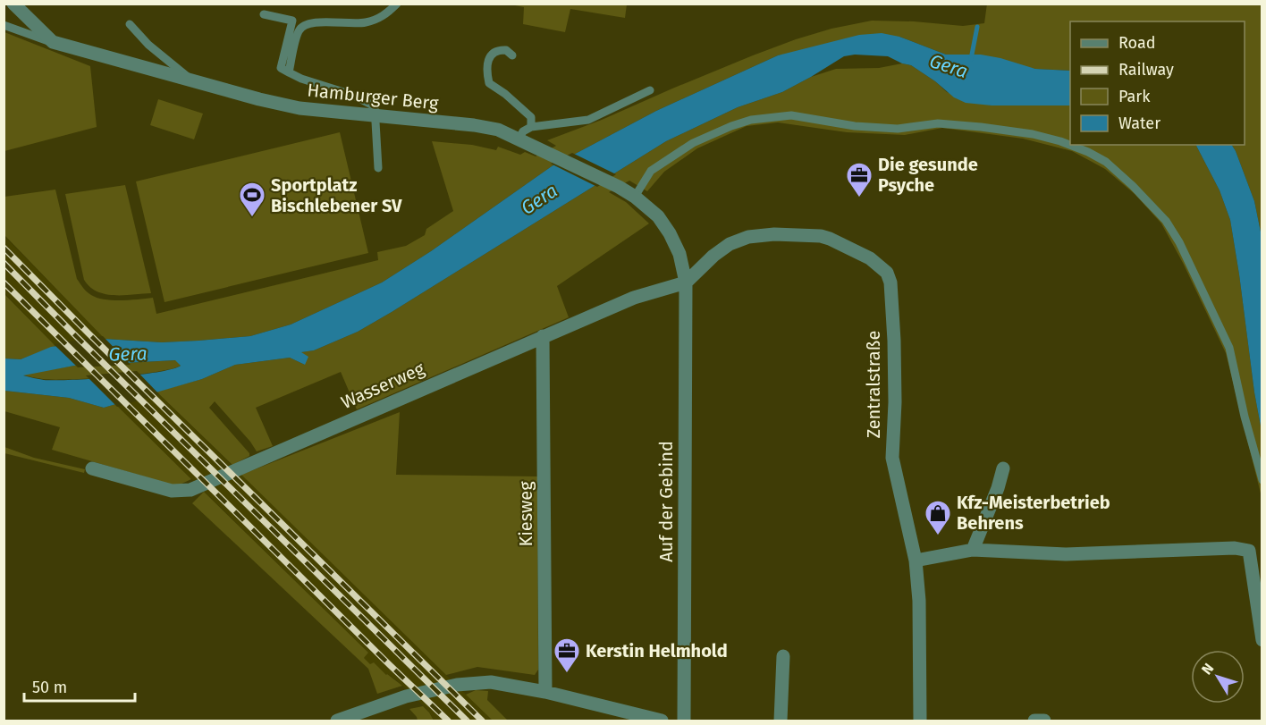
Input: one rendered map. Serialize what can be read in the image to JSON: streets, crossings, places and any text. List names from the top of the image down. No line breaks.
{"streets":{"street":["Hamburger Berg","Zentralstraße","Wasserweg","Auf der Gebind","Kiesweg"]},"crossings":[["Hamburger Berg","Zentralstraße"],["Hamburger Berg","Wasserweg"],["Hamburger Berg","Auf der Gebind"],["Zentralstraße","Wasserweg"],["Zentralstraße","Auf der Gebind"],["Wasserweg","Auf der Gebind"],["Wasserweg","Kiesweg"]],"water":["Gera"],"places":{"office":["Die gesunde Psyche","Kerstin Helmhold"],"sports":["Sportplatz Bischlebener SV"],"shop":["Kfz-Meisterbetrieb Behrens"]},"legend":["Road","Railway","Park","Water"],"scale_bar":"50 m","north":"top left"}
